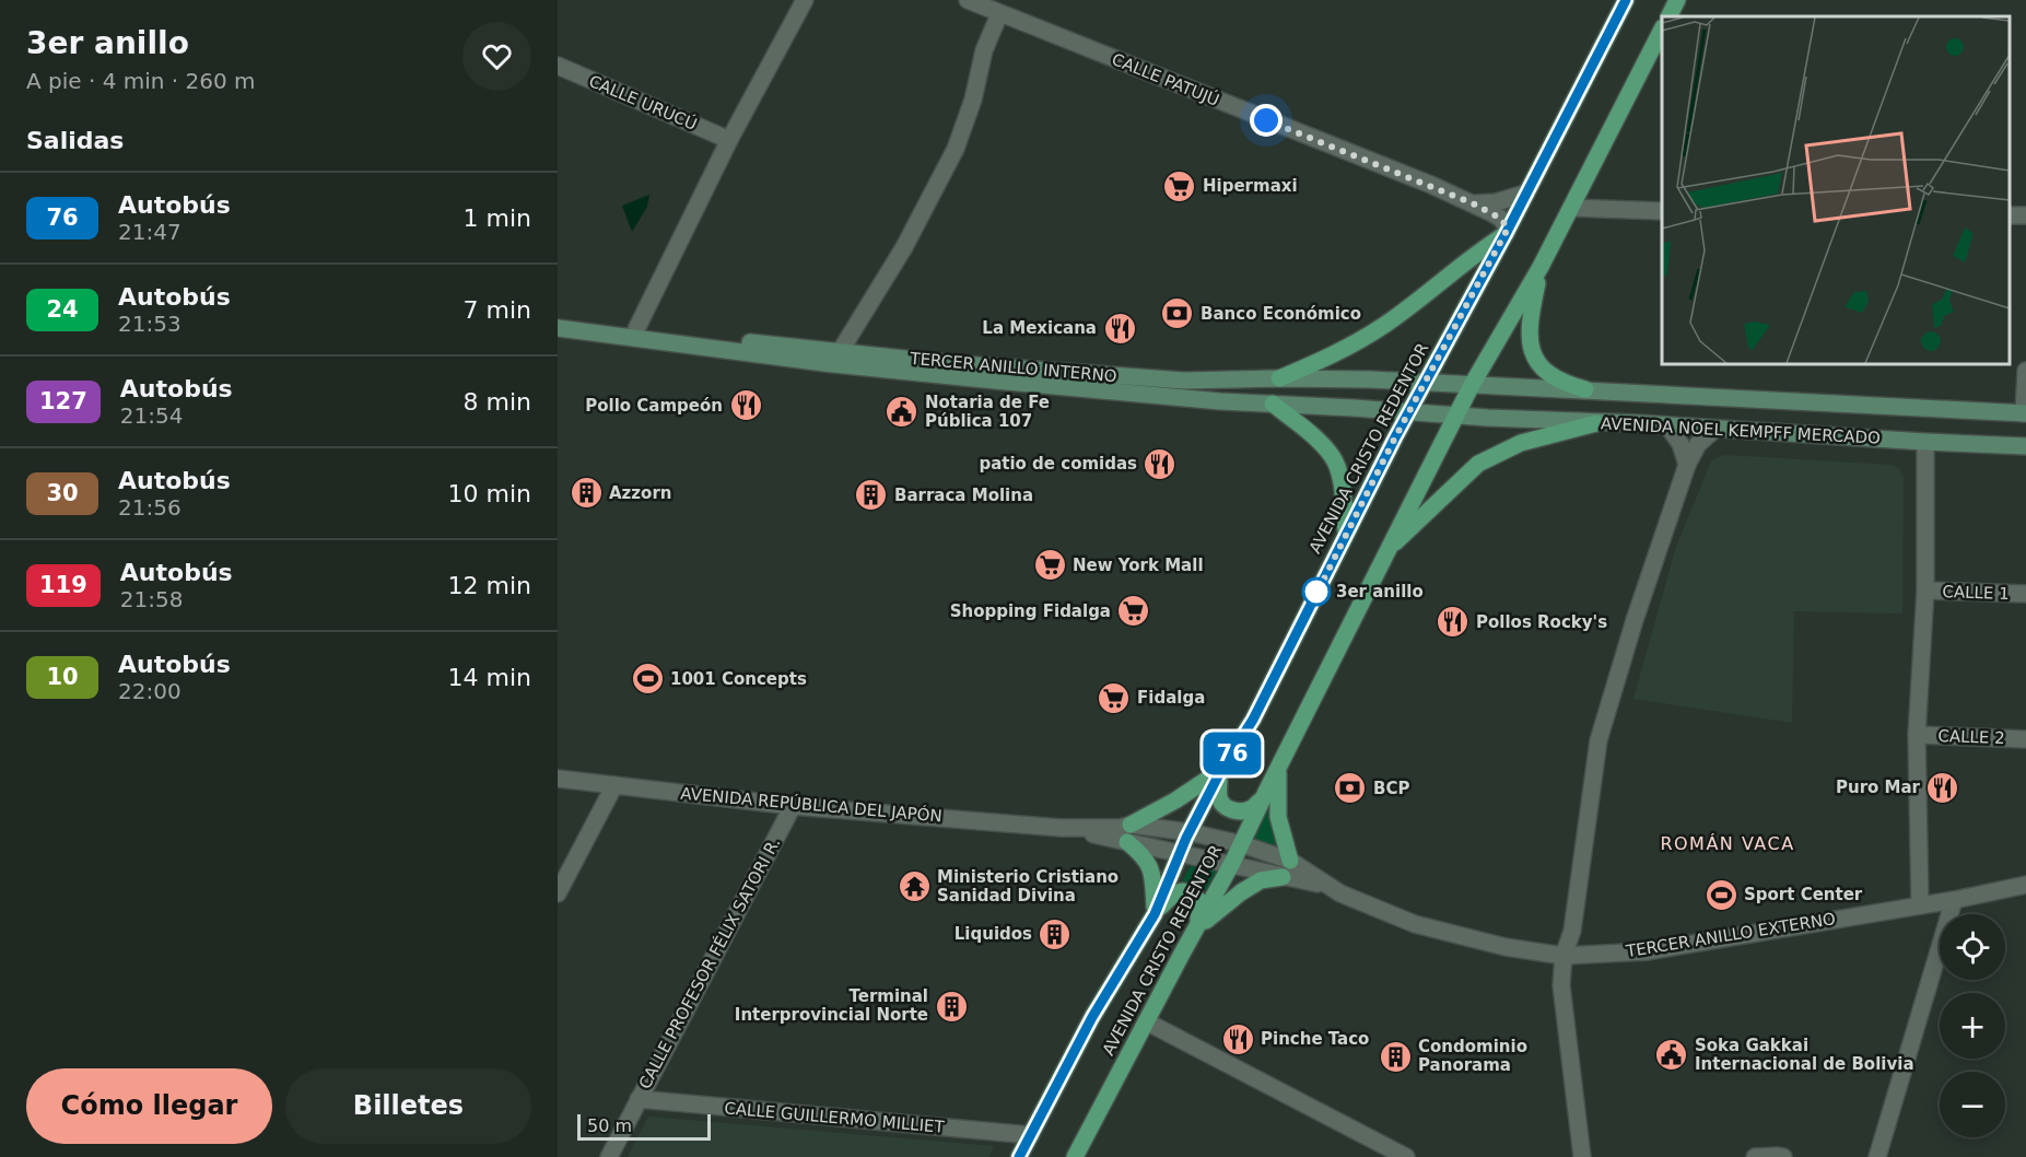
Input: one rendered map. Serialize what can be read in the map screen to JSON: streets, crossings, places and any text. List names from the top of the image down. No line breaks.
{"streets":{"main road":["TERCER ANILLO INTERNO","AVENIDA NOEL KEMPFF MERCADO","AVENIDA CRISTO REDENTOR"],"street":["CALLE PATUJÚ","CALLE URUCÚ","CALLE 1","CALLE 2","AVENIDA REPÚBLICA DEL JAPÓN","TERCER ANILLO EXTERNO","CALLE PROFESOR FÉLIX SATORI R.","CALLE GUILLERMO MILLIET"]},"crossings":[["CALLE PATUJÚ","AVENIDA CRISTO REDENTOR"],["TERCER ANILLO INTERNO","AVENIDA NOEL KEMPFF MERCADO"],["TERCER ANILLO INTERNO","AVENIDA CRISTO REDENTOR"],["AVENIDA NOEL KEMPFF MERCADO","AVENIDA CRISTO REDENTOR"],["AVENIDA CRISTO REDENTOR","TERCER ANILLO EXTERNO"],["AVENIDA CRISTO REDENTOR","CALLE GUILLERMO MILLIET"],["AVENIDA REPÚBLICA DEL JAPÓN","TERCER ANILLO EXTERNO"],["AVENIDA REPÚBLICA DEL JAPÓN","CALLE PROFESOR FÉLIX SATORI R."],["CALLE PROFESOR FÉLIX SATORI R.","CALLE GUILLERMO MILLIET"]],"districts":["ROMÁN VACA"],"places":{"supermarket":["Hipermaxi","New York Mall","Shopping Fidalga","Fidalga"],"bank":["Banco Económico","BCP"],"restaurant":["La Mexicana","Pollo Campeón","patio de comidas","Pollos Rocky's","Puro Mar","Pinche Taco"],"public building":["Notaria de Fe Pública 107","Soka Gakkai Internacional de Bolivia"],"building":["Azzorn","Barraca Molina","Liquidos","Terminal Interprovincial Norte","Condominio Panorama"],"other":["3er anillo"],"sports":["1001 Concepts","Sport Center"],"temple":["Ministerio Cristiano Sanidad Divina"]},"lines":["bus line 76"],"scale_bar":"50 m","page":{"heading":[["3er anillo","A pie · 4 min · 260 m"],"Salidas"],"on_map":"76","list":[{"mark":"76","name":"Autobús","note":"21:47","value":"1 min"},{"mark":"24","name":"Autobús","note":"21:53","value":"7 min"},{"mark":"127","name":"Autobús","note":"21:54","value":"8 min"},{"mark":"30","name":"Autobús","note":"21:56","value":"10 min"},{"mark":"119","name":"Autobús","note":"21:58","value":"12 min"},{"mark":"10","name":"Autobús","note":"22:00","value":"14 min"}],"map_buttons":["+","−"],"buttons":["Cómo llegar","Billetes"],"scale":"50 m"}}
